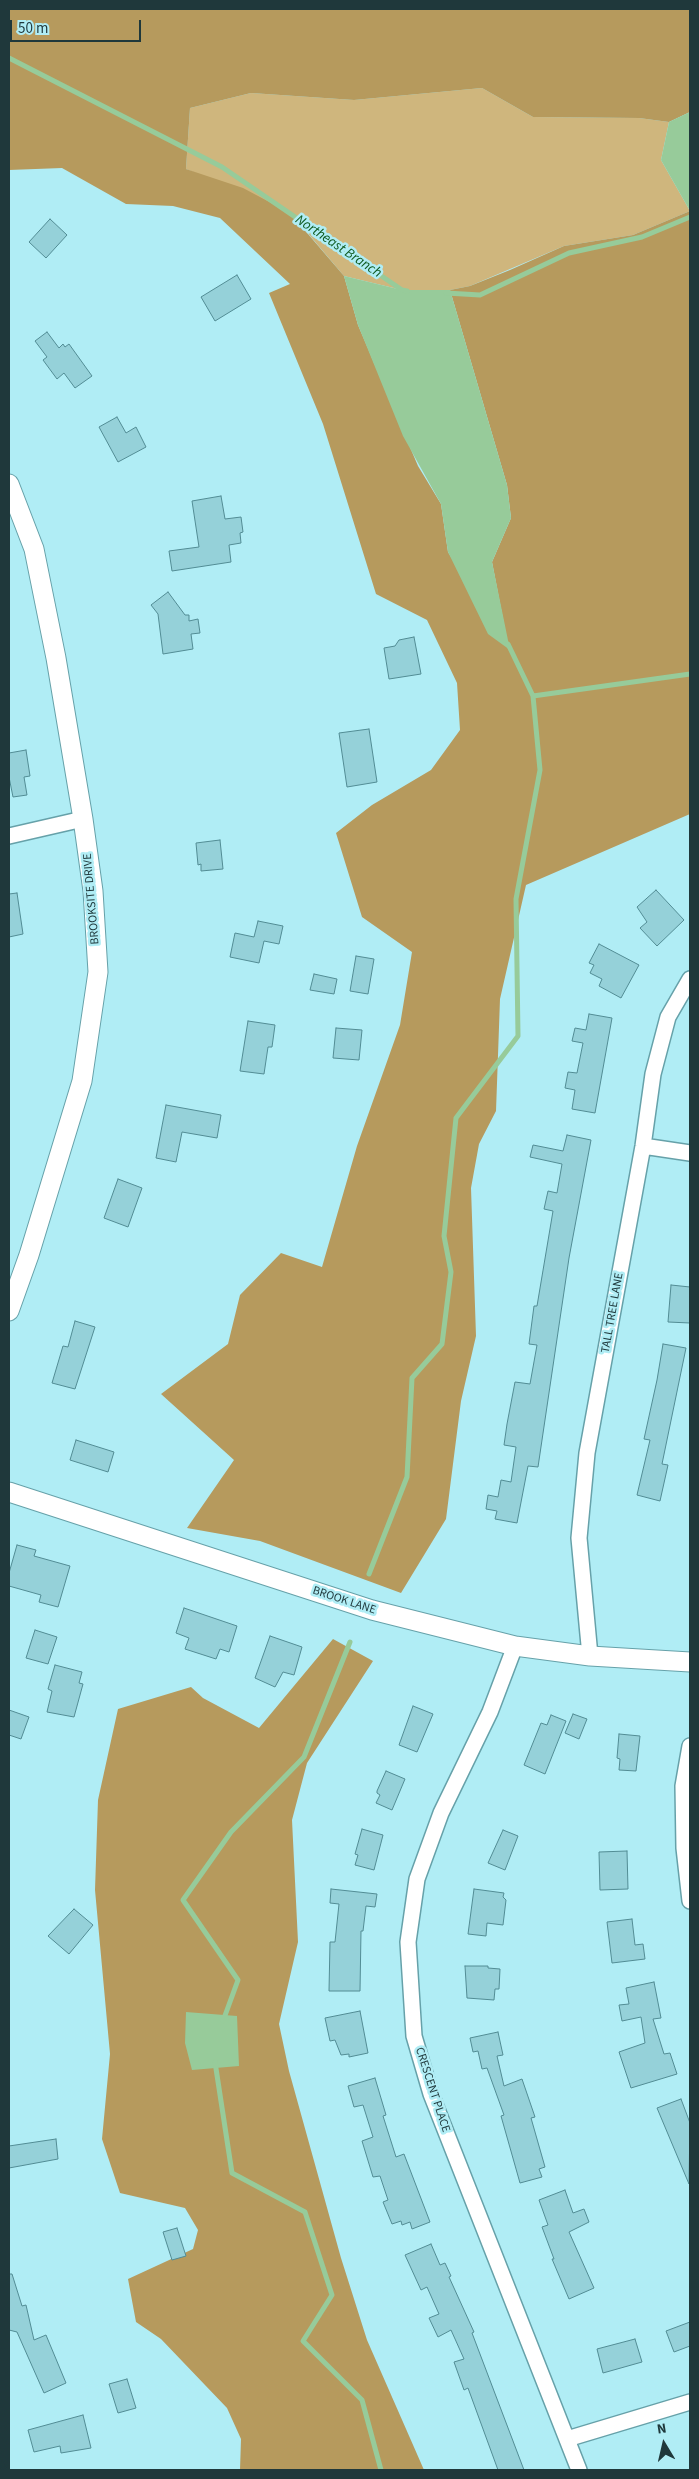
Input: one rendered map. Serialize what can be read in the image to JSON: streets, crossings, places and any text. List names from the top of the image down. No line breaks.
{"streets":{"street":["BROOKSITE DRIVE","TALL TREE LANE","BROOK LANE","CRESCENT PLACE"]},"crossings":[["TALL TREE LANE","BROOK LANE"],["BROOK LANE","CRESCENT PLACE"]],"water":["Northeast Branch"],"scale_bar":"50 m","north":"top"}
